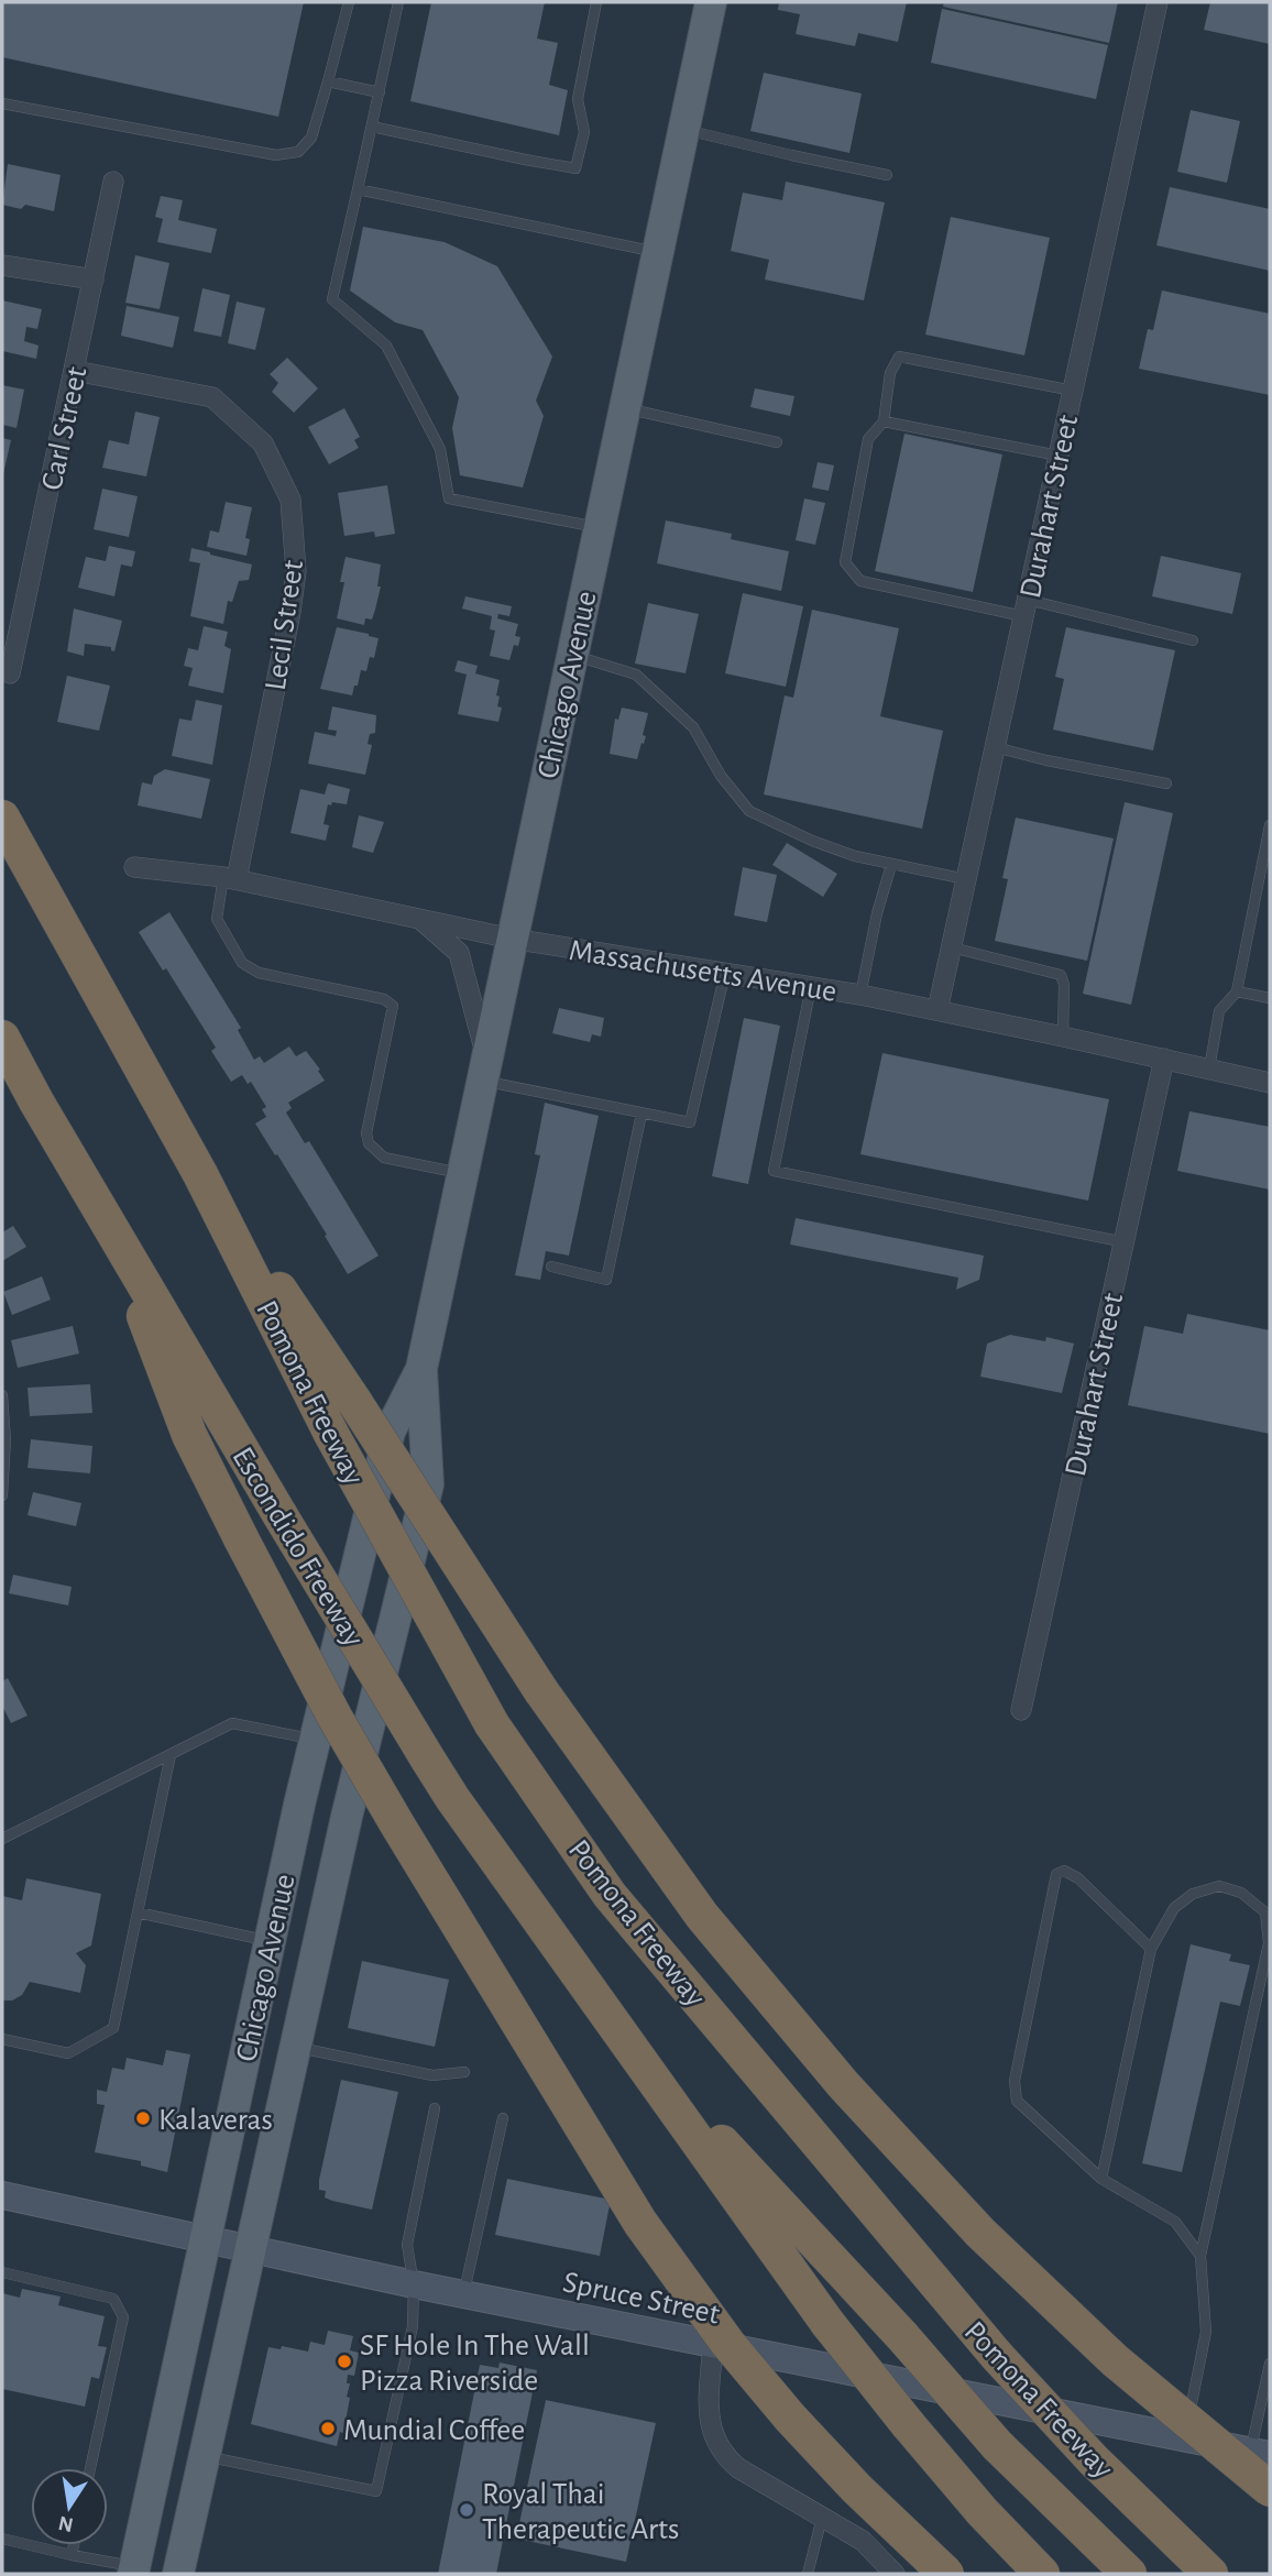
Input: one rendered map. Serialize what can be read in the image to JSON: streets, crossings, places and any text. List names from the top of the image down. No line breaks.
{"streets":{"highway":["Pomona Freeway","Escondido Freeway"],"main road":["Chicago Avenue","Spruce Street"],"street":["Carl Street","Durahart Street","Lecil Street","Massachusetts Avenue"]},"crossings":[["Carl Street","Lecil Street"],["Durahart Street","Massachusetts Avenue"],["Lecil Street","Massachusetts Avenue"],["Chicago Avenue","Massachusetts Avenue"],["Chicago Avenue","Spruce Street"],["Pomona Freeway","Escondido Freeway"]],"places":["Kalaveras","SF Hole In The Wall Pizza Riverside","Mundial Coffee","Royal Thai Therapeutic Arts"],"north":"bottom"}
